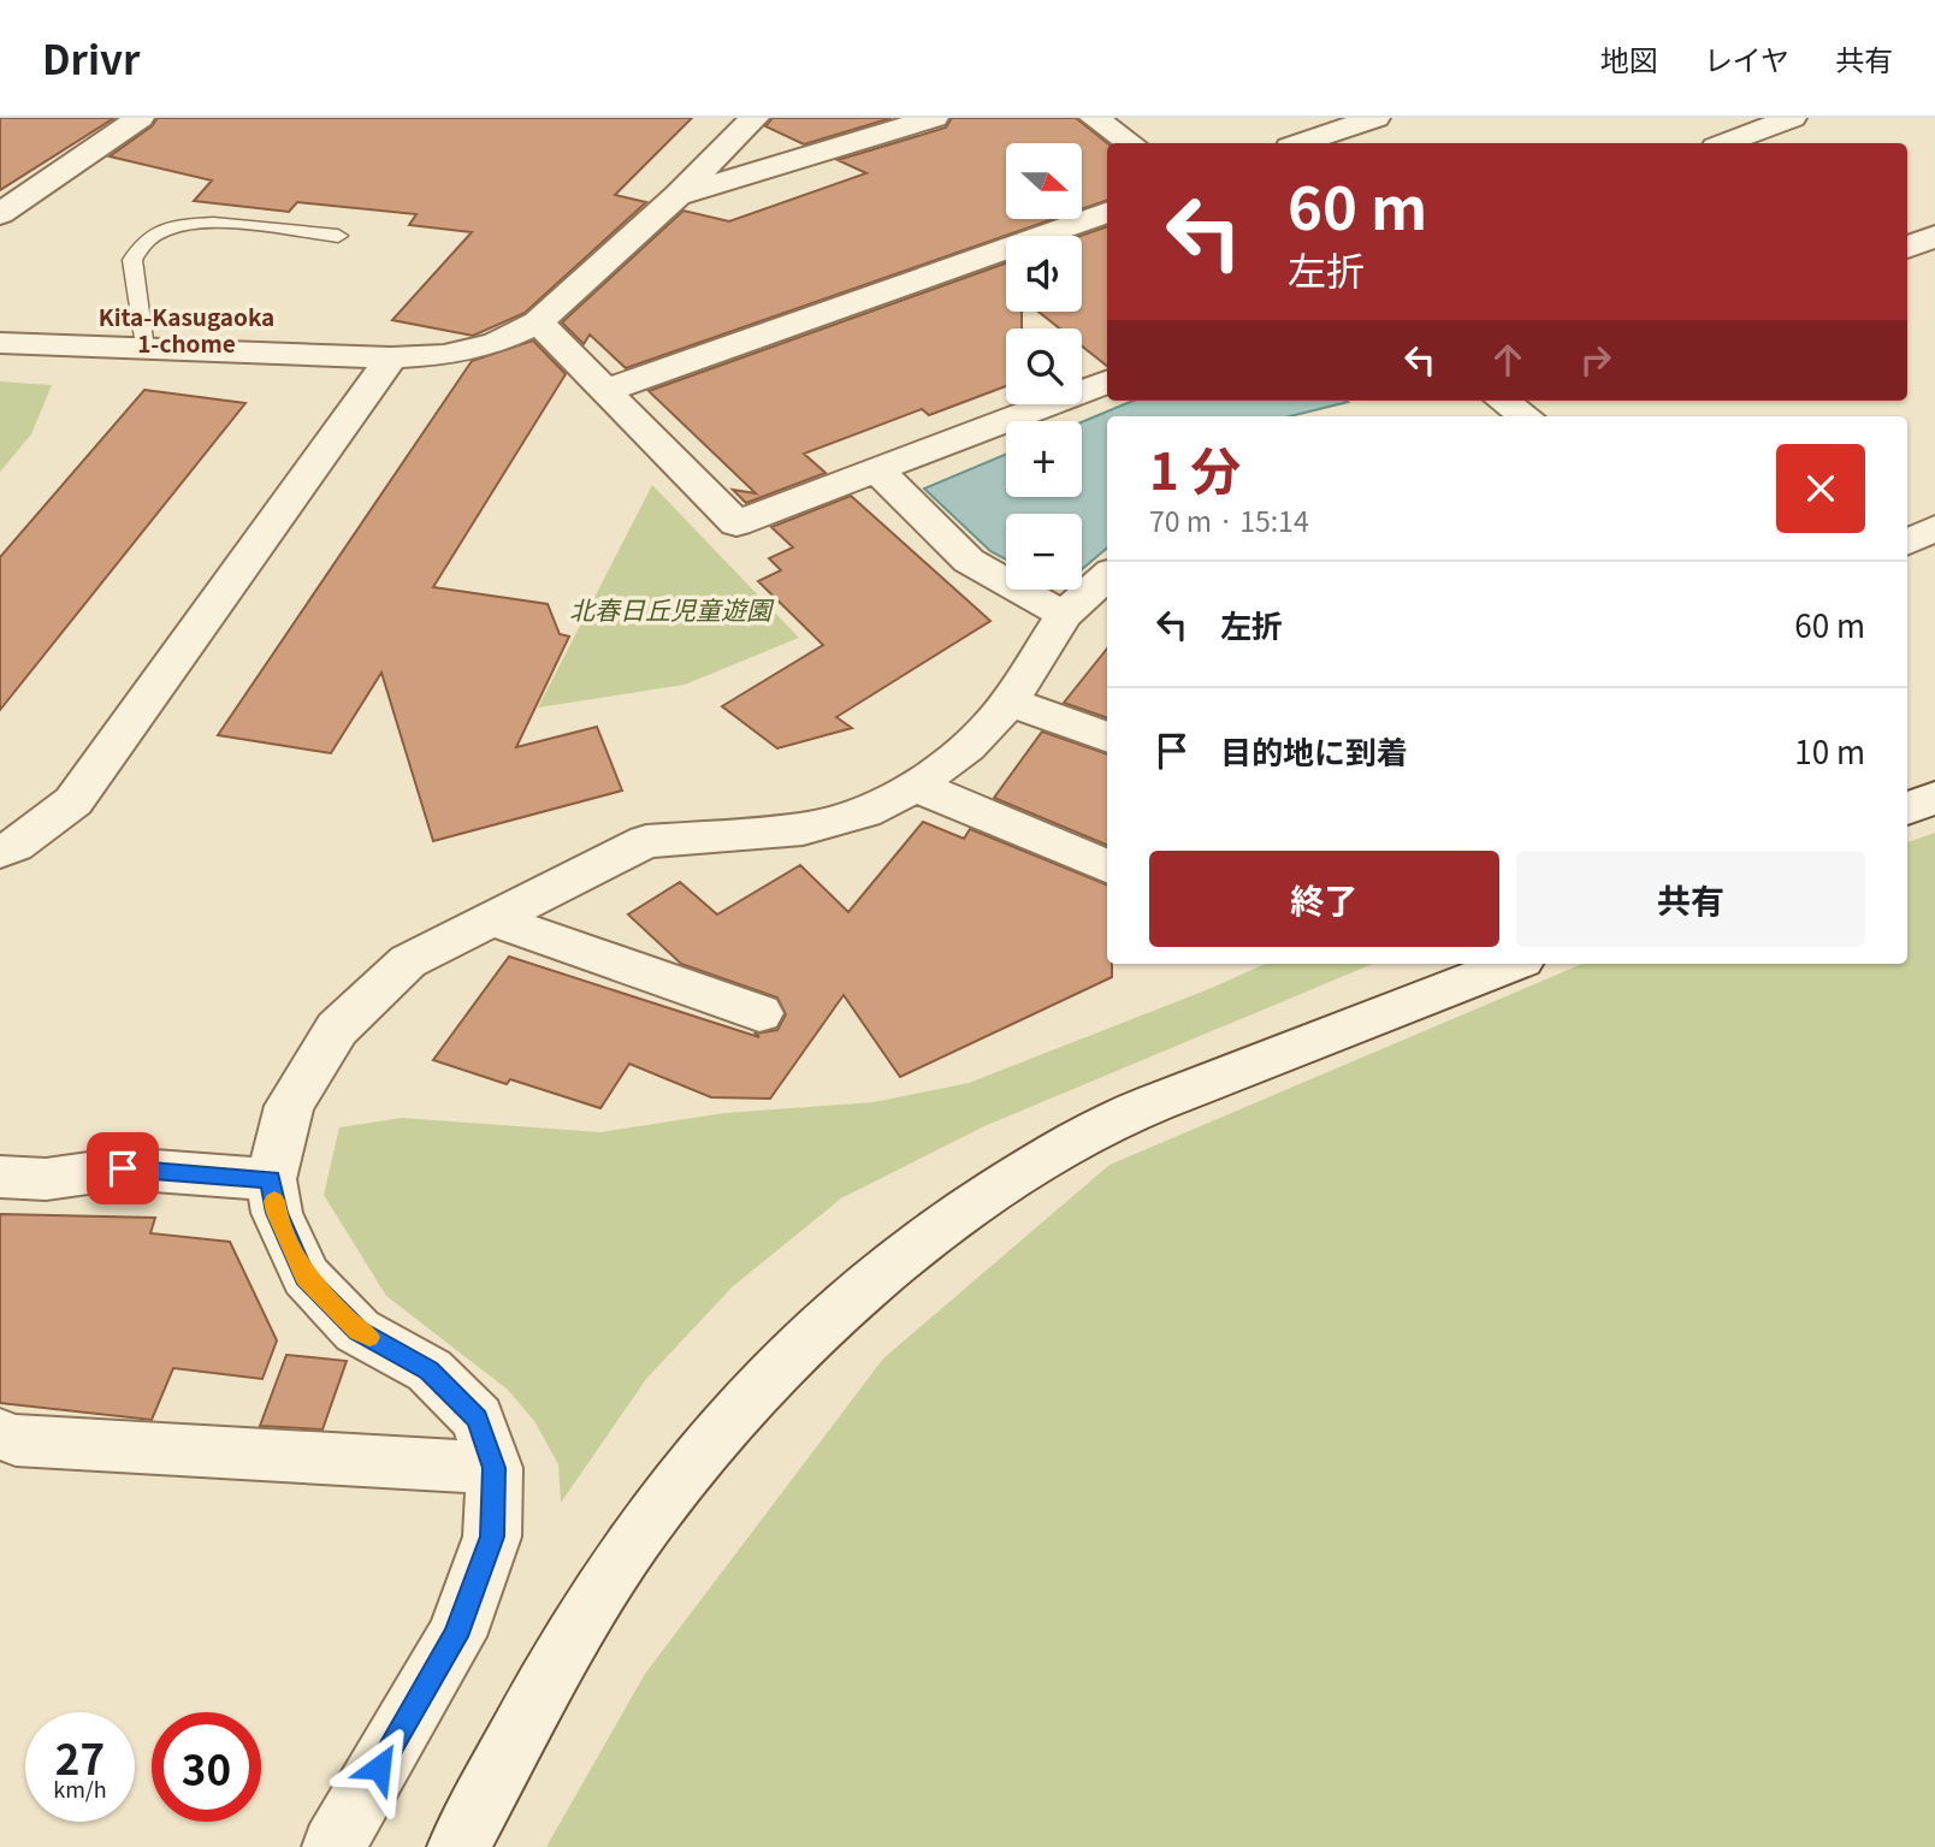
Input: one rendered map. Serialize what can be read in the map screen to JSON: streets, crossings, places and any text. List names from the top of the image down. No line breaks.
{"districts":["Kita-Kasugaoka 1-chome"],"parks":["北春日丘児童遊園"],"north":"right","page":{"header":"Drivr","nav":["地図","レイヤ","共有"],"map_buttons":["+","−"],"turn":["60 m","左折"],"heading":["1 分","70 m · 15:14"],"list":[{"name":"左折","value":"60 m"},{"name":"目的地に到着","value":"10 m"}],"buttons":["終了","共有"],"speed":"27 km/h","limit":"30"}}
